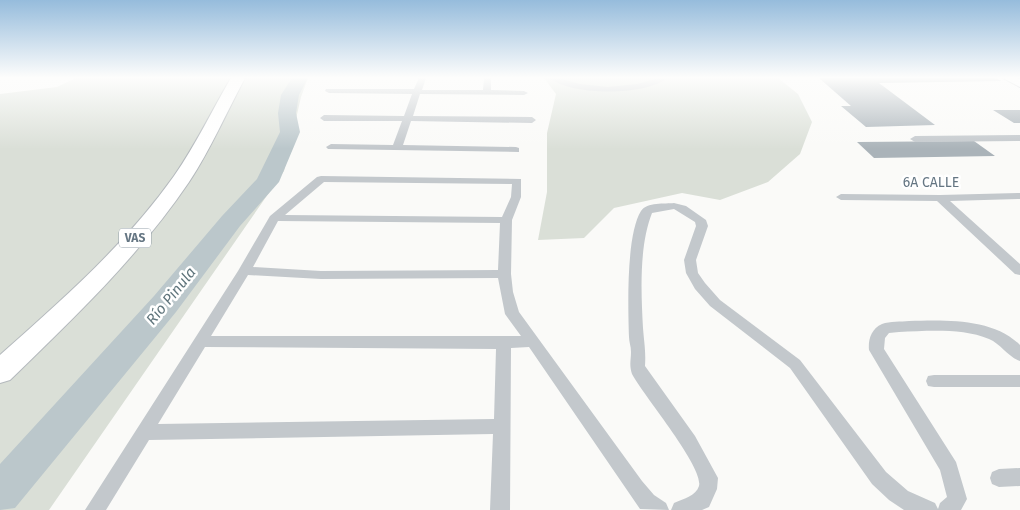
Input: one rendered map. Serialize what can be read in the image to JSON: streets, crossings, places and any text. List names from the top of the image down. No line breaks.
{"streets":{"highway":["VAS"],"street":["6A CALLE"]},"water":["Río Pinula"]}
